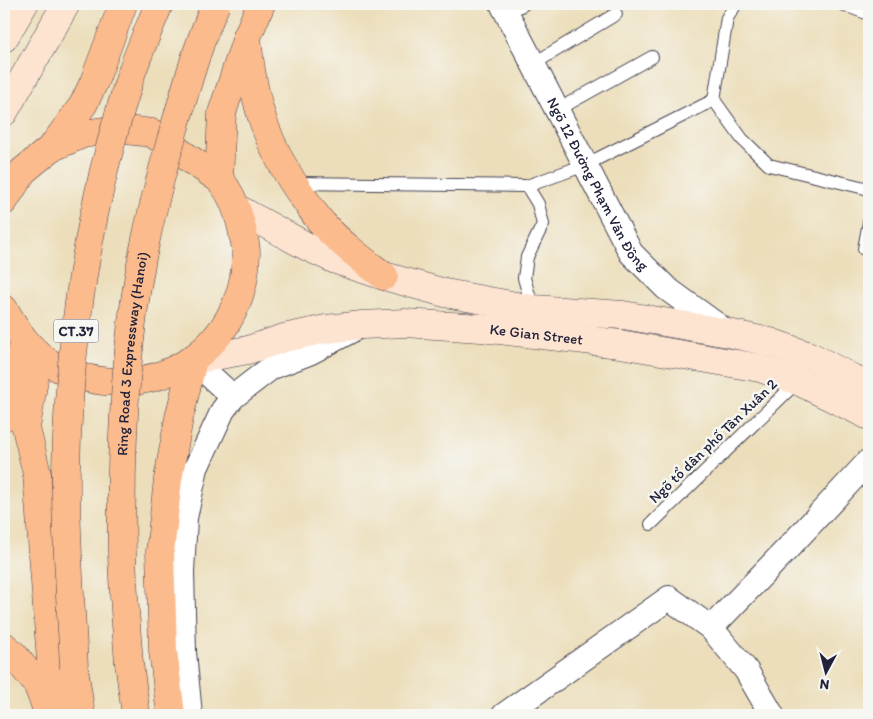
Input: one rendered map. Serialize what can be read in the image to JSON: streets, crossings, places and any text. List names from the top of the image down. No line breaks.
{"streets":{"main road":["CT.37","Ke Gian Street","Ring Road 3 Expressway (Hanoi)"],"street":["Ngõ 12 Đường Phạm Văn Đồng"],"lane":["Ngõ tổ dân phố Tân Xuân 2"]},"crossings":[["Ngõ 12 Đường Phạm Văn Đồng","Ke Gian Street"],["Ke Gian Street","Ngõ tổ dân phố Tân Xuân 2"]],"north":"bottom"}
